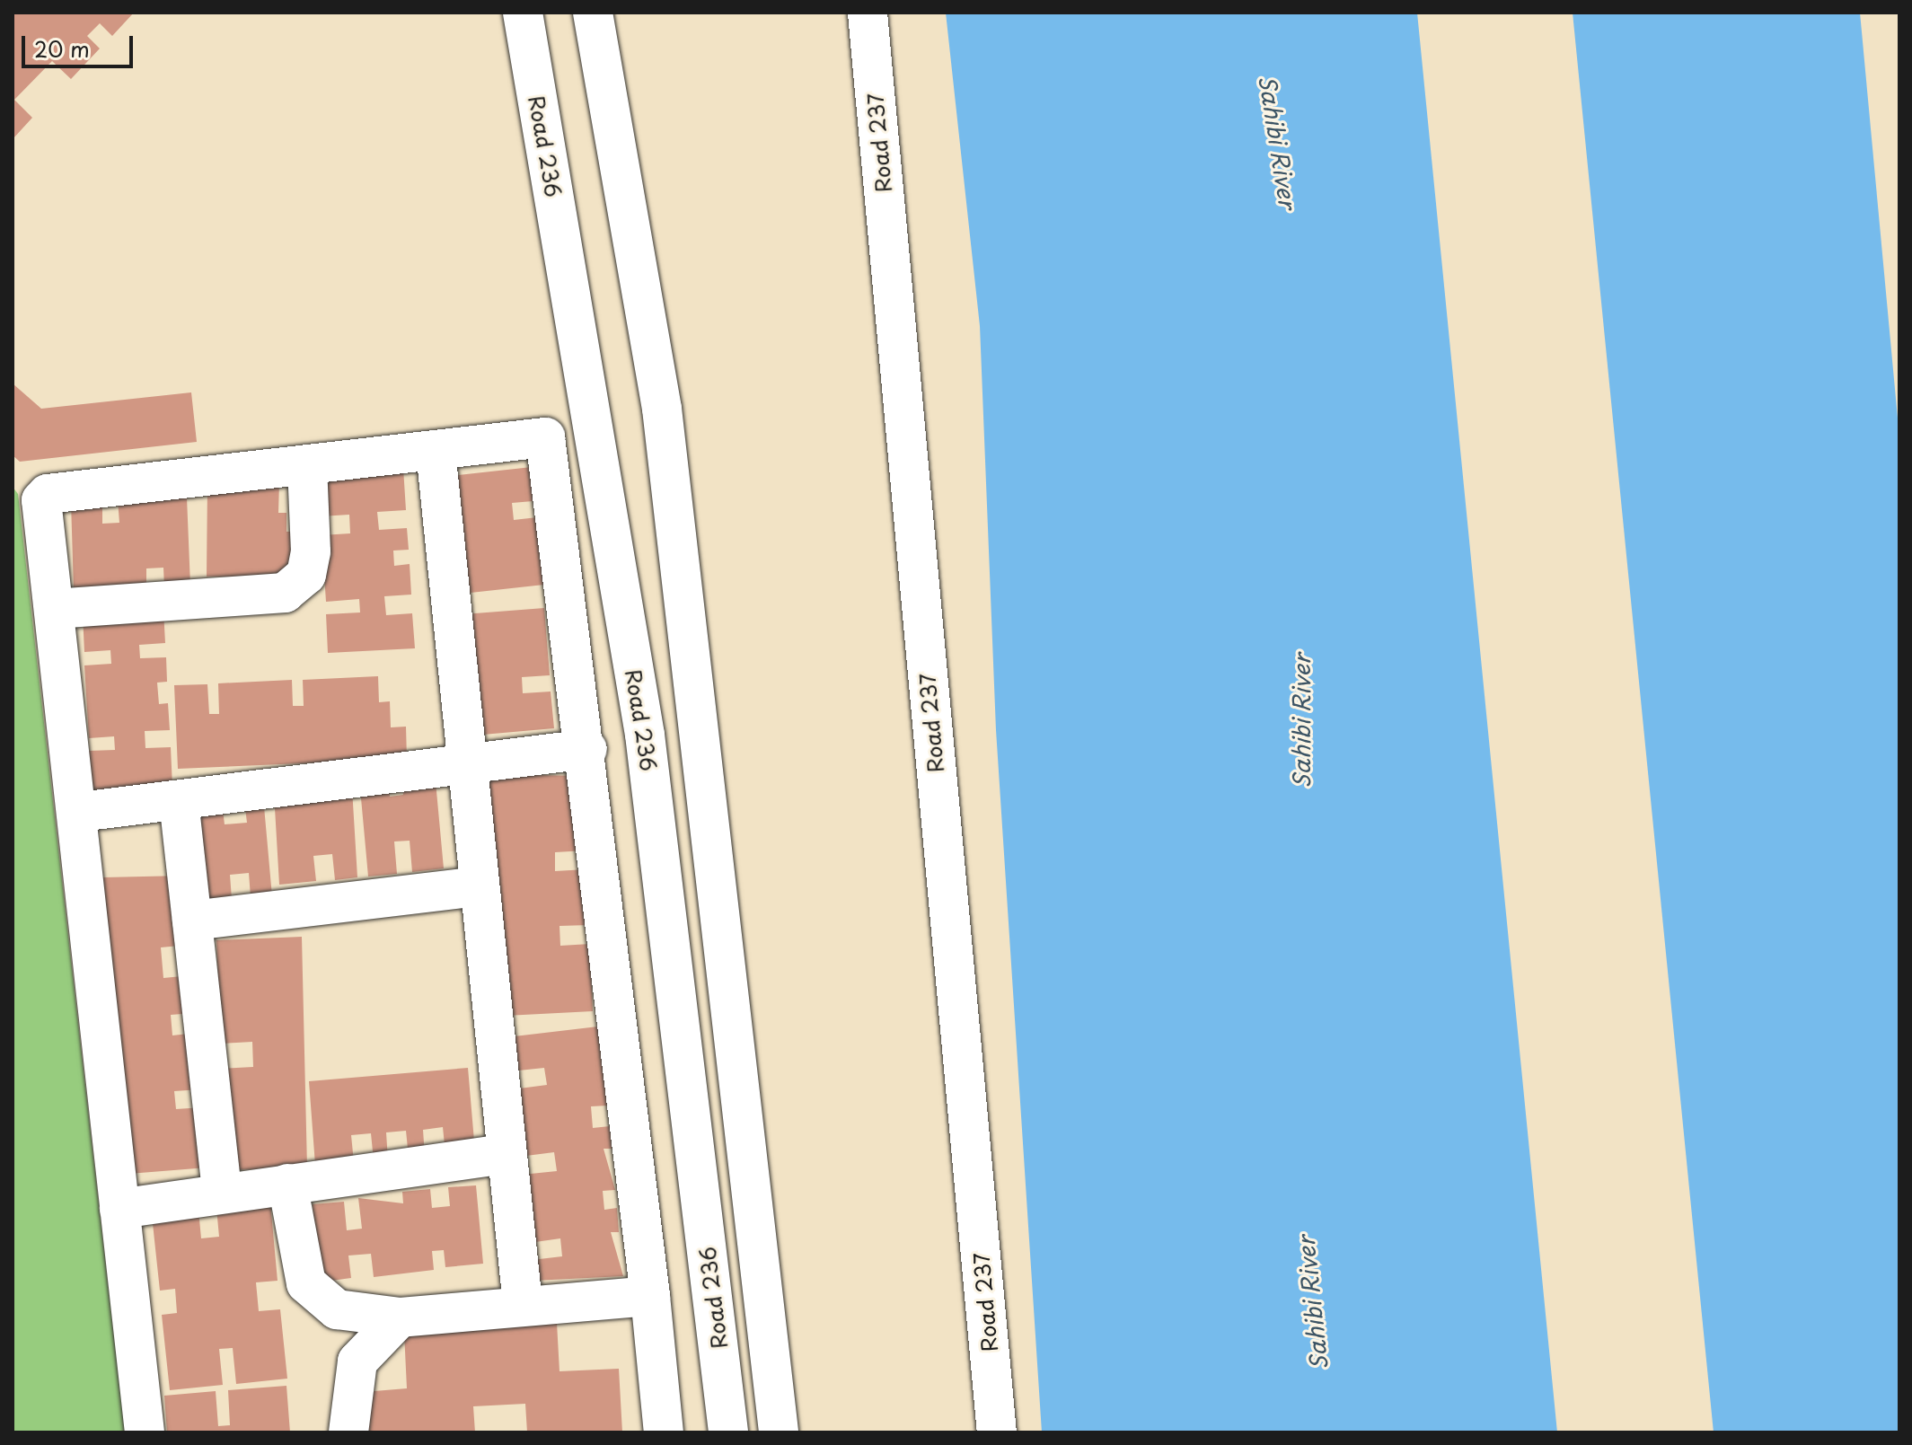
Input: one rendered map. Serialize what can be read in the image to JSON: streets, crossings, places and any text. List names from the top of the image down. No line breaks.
{"streets":{"street":["Road 237","Road 236"]},"water":["Sahibi River"],"scale_bar":"20 m"}
